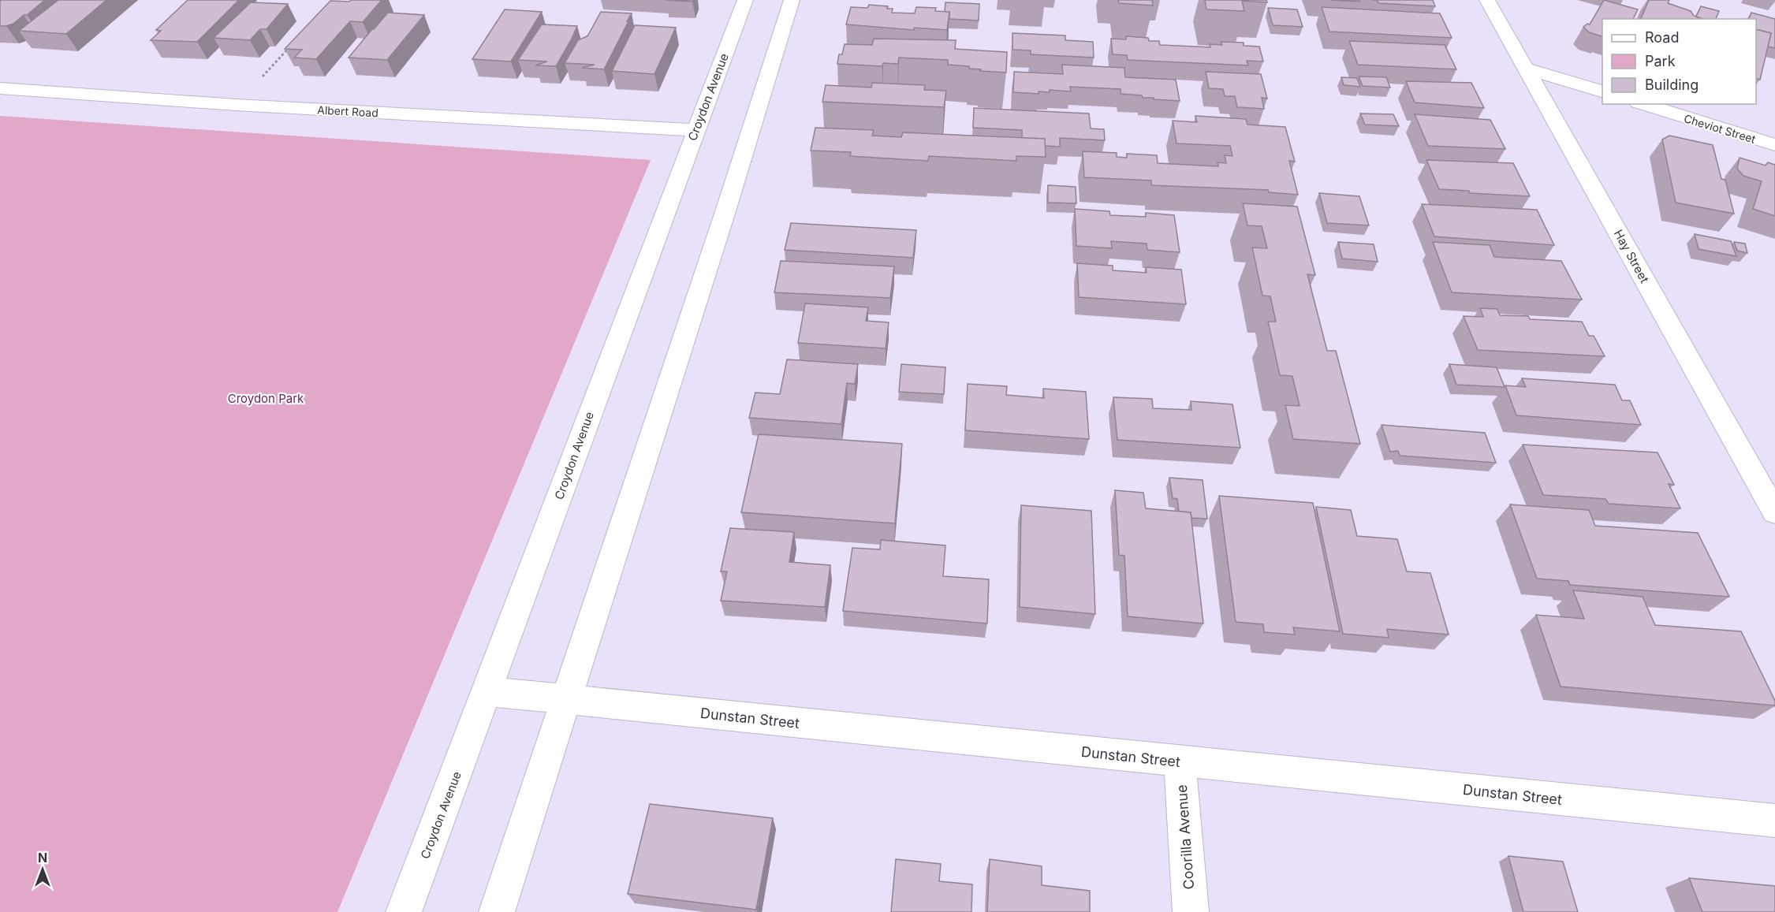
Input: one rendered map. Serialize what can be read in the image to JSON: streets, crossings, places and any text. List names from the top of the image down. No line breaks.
{"streets":{"street":["Croydon Avenue","Albert Road","Cheviot Street","Hay Street","Dunstan Street","Coorilla Avenue"]},"crossings":[["Croydon Avenue","Albert Road"],["Croydon Avenue","Dunstan Street"],["Dunstan Street","Coorilla Avenue"]],"parks":["Croydon Park"],"legend":["Road","Park","Building"],"north":"top"}
